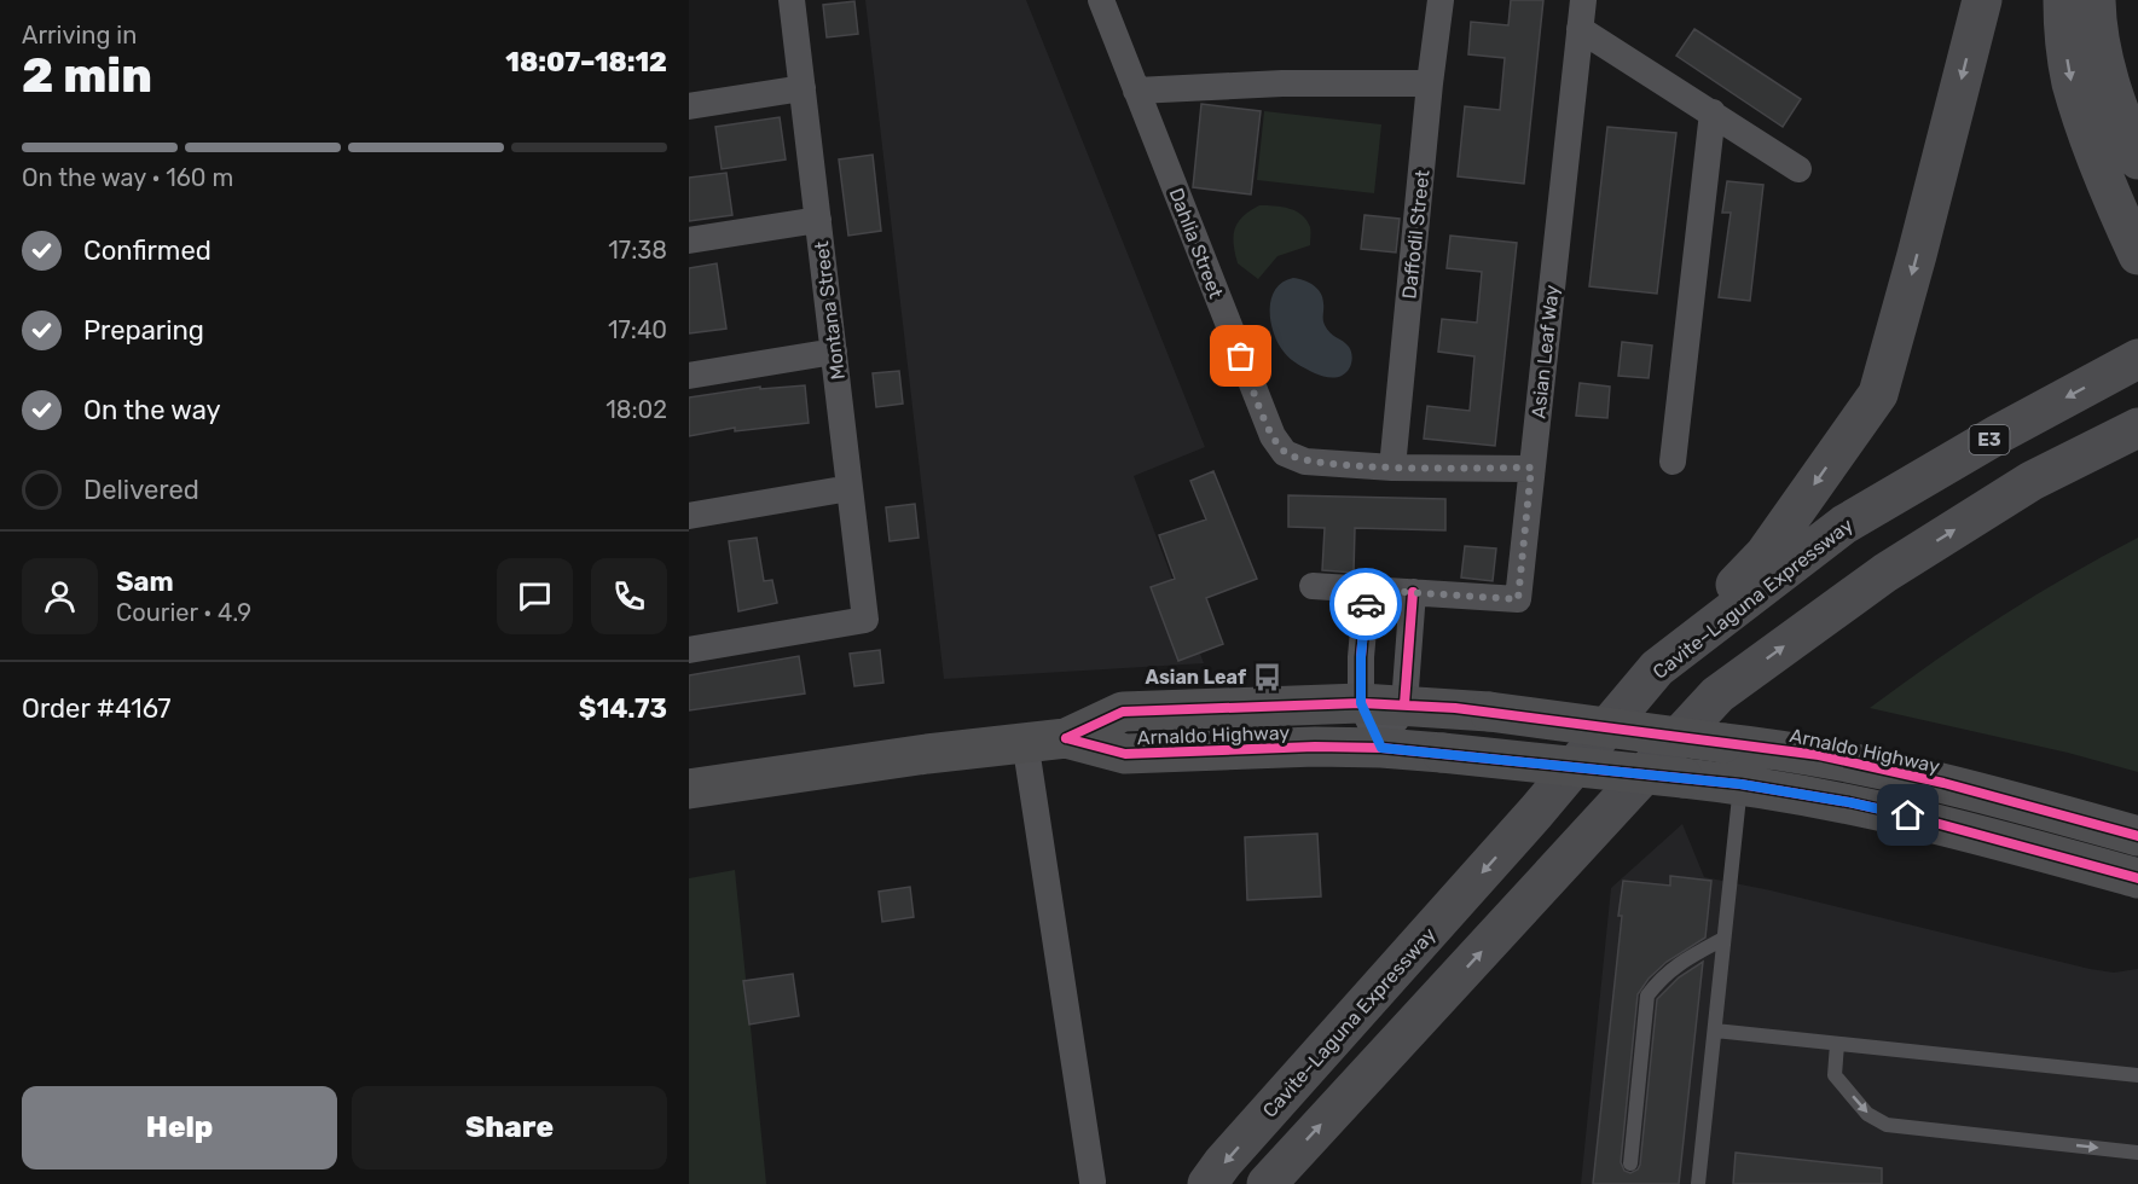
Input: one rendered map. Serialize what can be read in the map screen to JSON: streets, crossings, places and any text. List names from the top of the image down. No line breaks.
{"streets":{"highway":["E3","Cavite–Laguna Expressway"],"main road":["Arnaldo Highway"],"street":["Daffodil Street","Dahlia Street","Montana Street","Asian Leaf Way"]},"crossings":[["Daffodil Street","Dahlia Street"],["Dahlia Street","Asian Leaf Way"]],"places":{"bus stop":["Asian Leaf"]},"page":{"heading":["2 min","Arriving in","18:07–18:12"],"panel":["Sam","Courier · 4.9","Order #4167","$14.73"],"bar":"On the way · 160 m","list":[["Confirmed","17:38"],["Preparing","17:40"],["On the way","18:02"],"Delivered"],"buttons":["Help","Share"]}}
